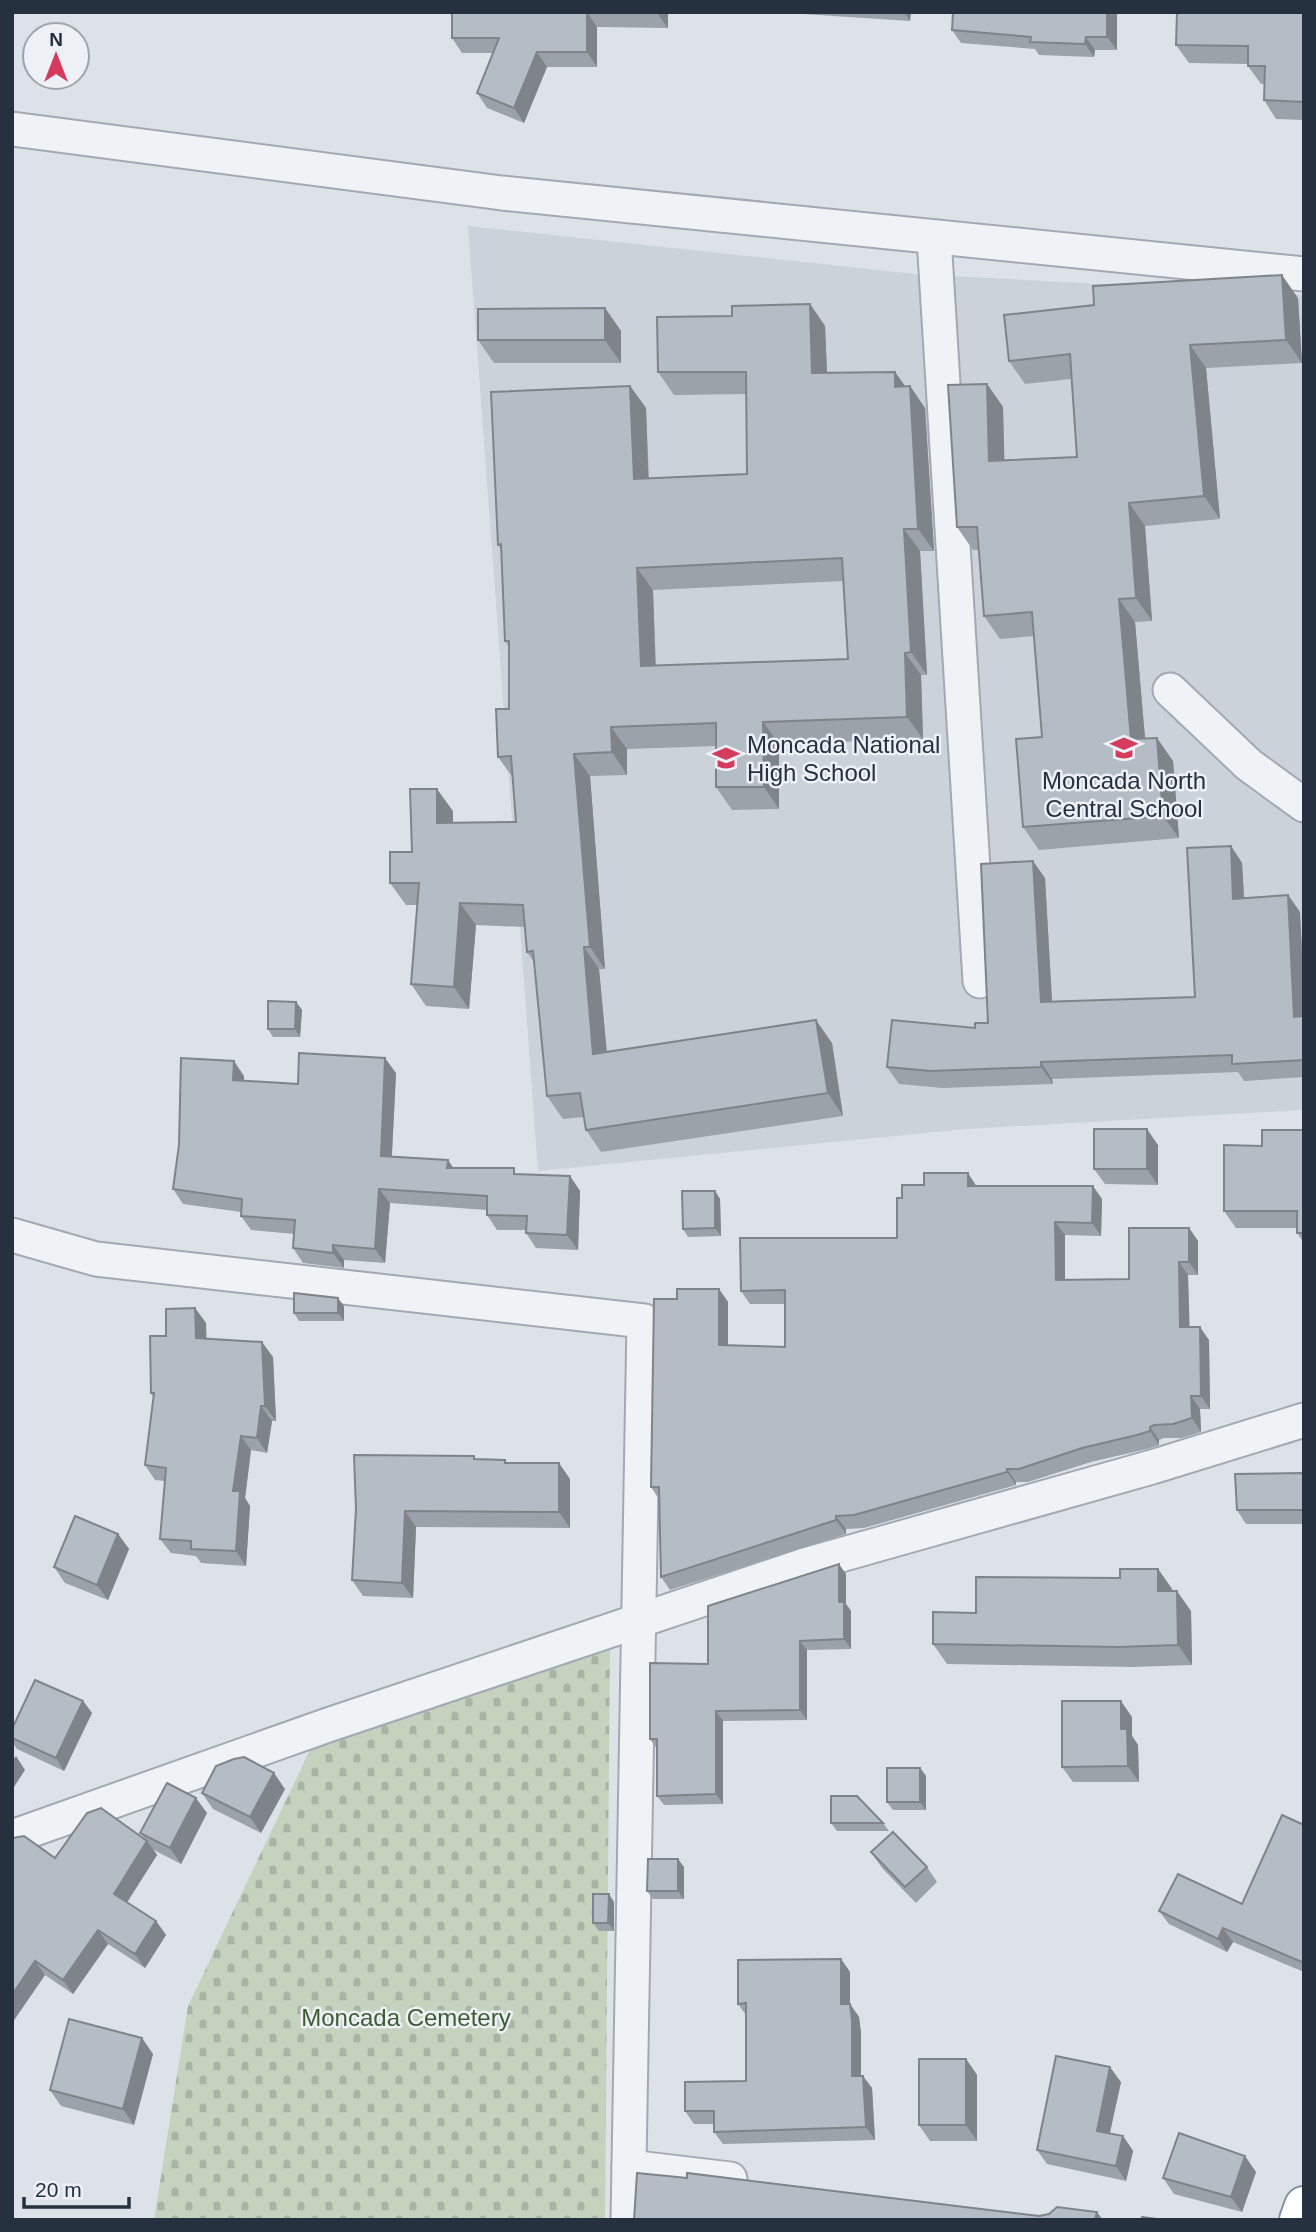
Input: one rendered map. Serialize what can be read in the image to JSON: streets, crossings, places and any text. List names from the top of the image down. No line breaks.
{"parks":["Moncada Cemetery"],"places":{"school or university":["Moncada North Central School","Moncada National High School"]},"scale_bar":"20 m","north":"top"}
